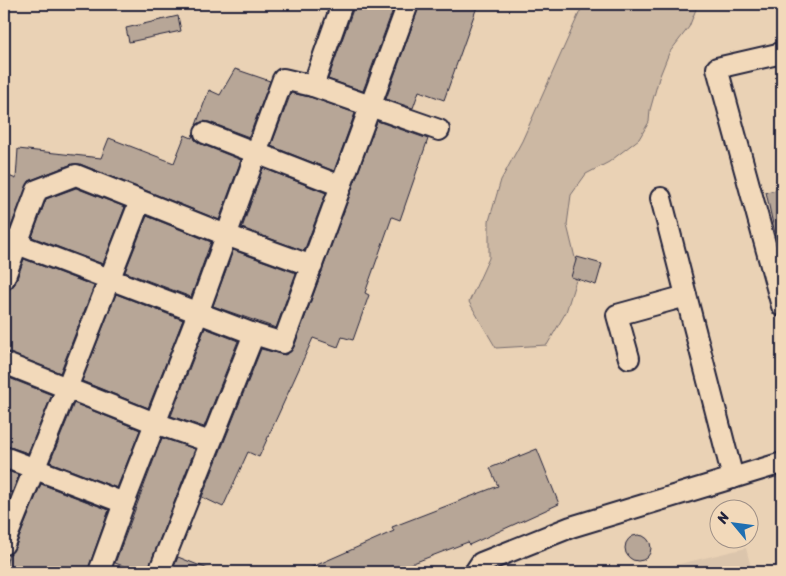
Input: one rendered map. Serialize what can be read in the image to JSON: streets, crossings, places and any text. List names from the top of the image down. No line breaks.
{"north":"top left"}
